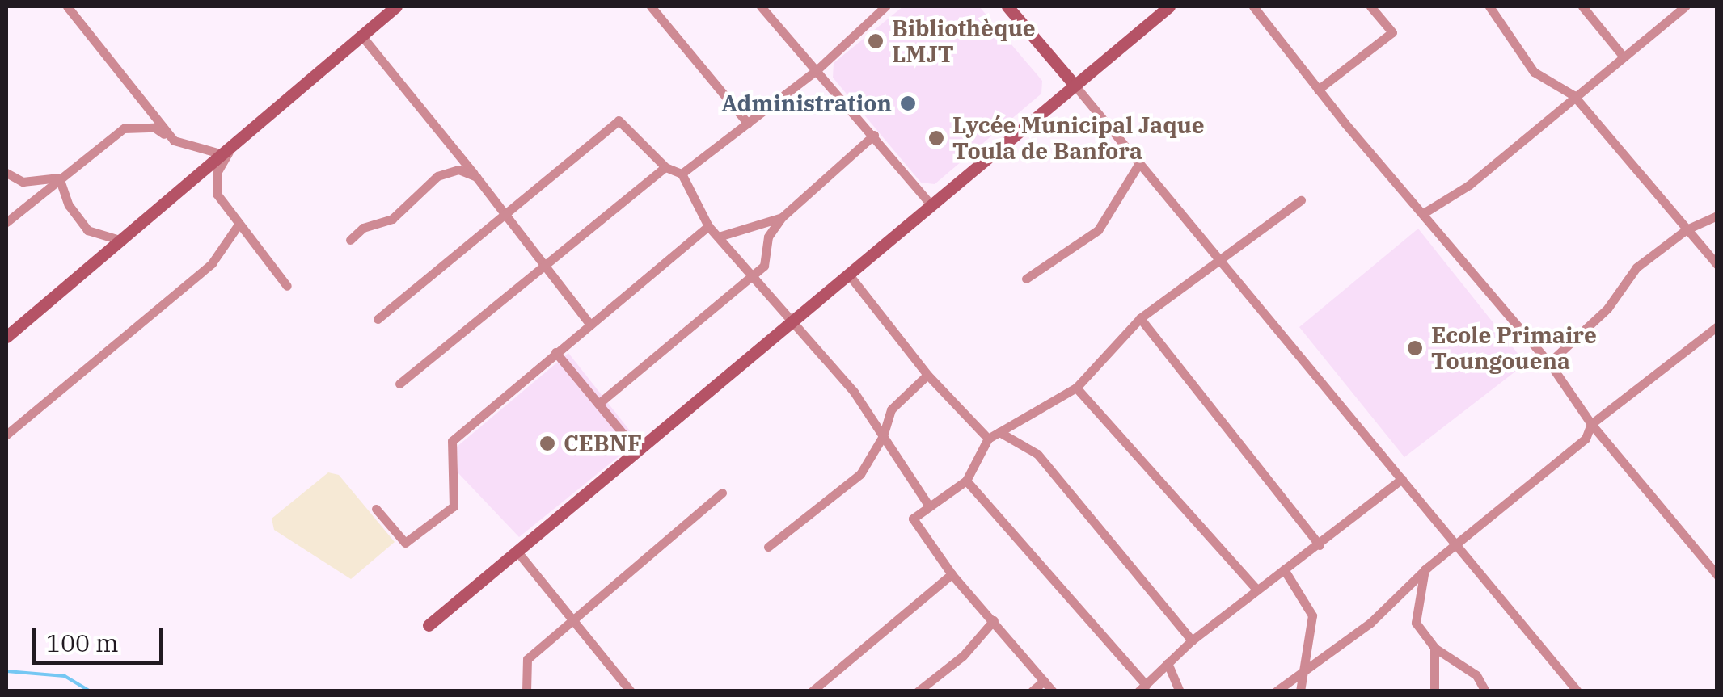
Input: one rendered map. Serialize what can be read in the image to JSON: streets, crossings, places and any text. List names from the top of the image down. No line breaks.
{"places":["Bibliothèque LMJT","Administration","Lycée Municipal Jaque Toula de Banfora","Ecole Primaire Toungouena","CEBNF"],"scale_bar":"100 m"}
